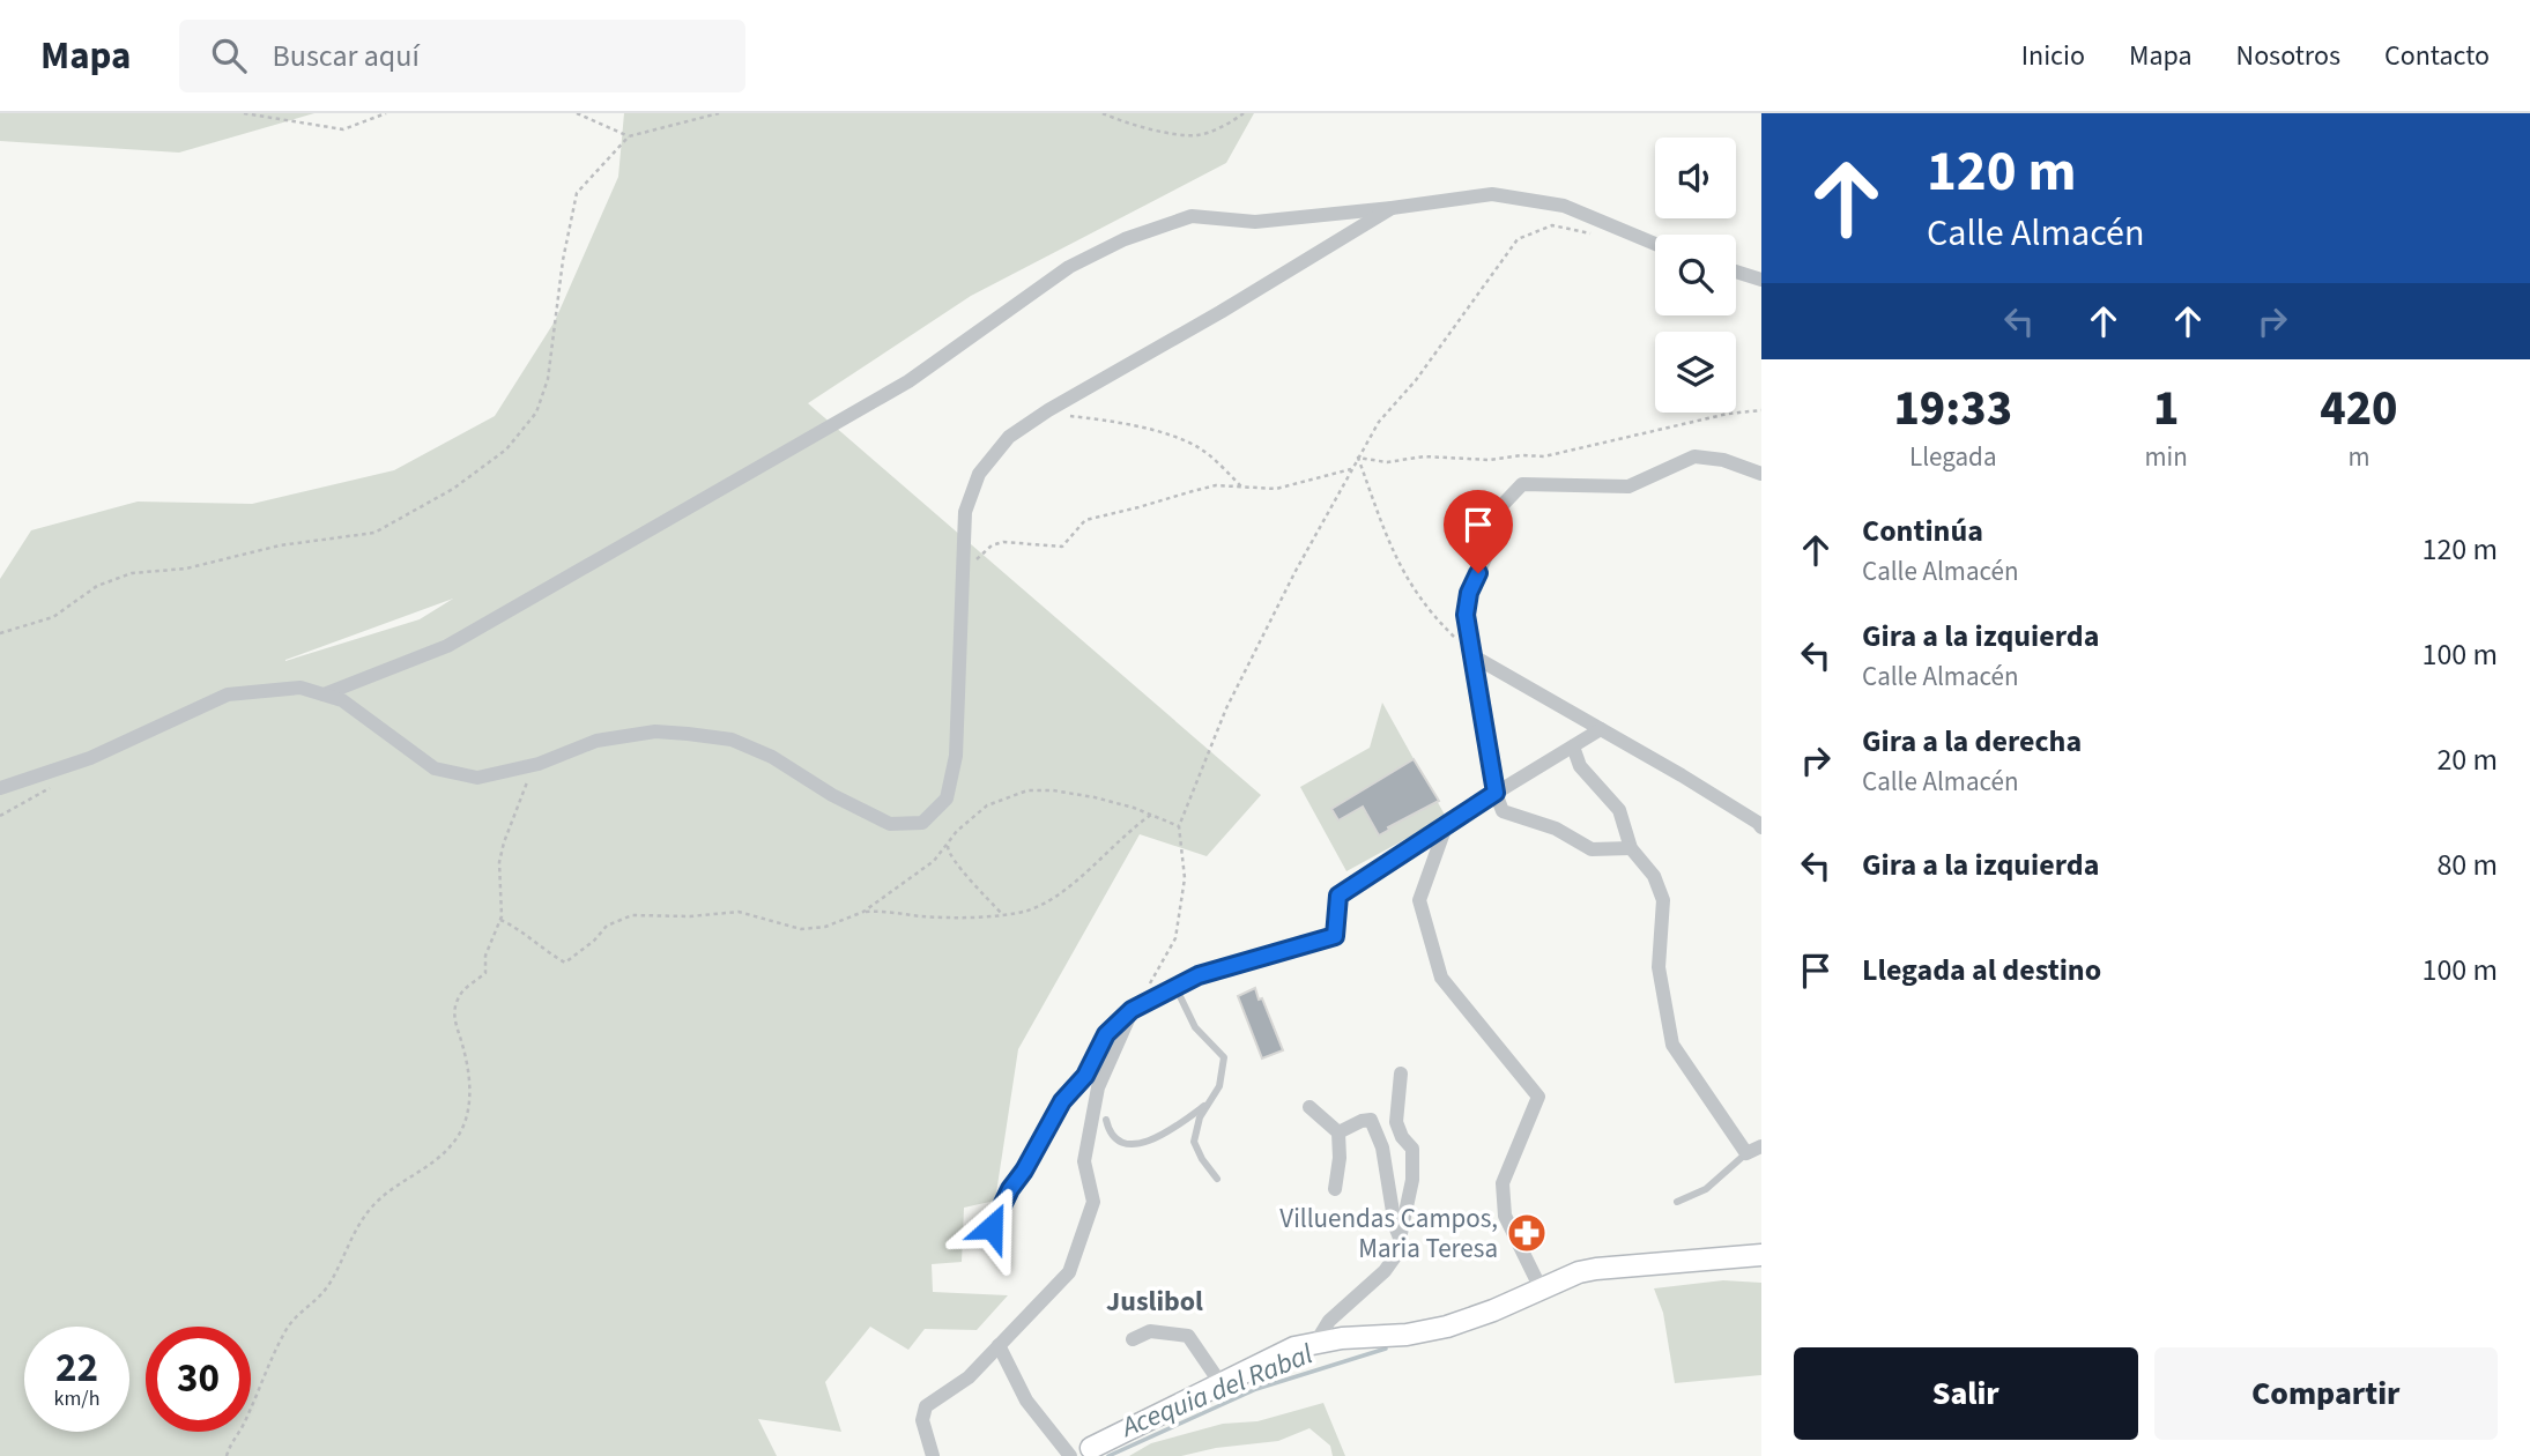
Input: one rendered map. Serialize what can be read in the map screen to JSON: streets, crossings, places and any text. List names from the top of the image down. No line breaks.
{"districts":["Juslibol"],"water":["Acequia del Rabal"],"places":{"pharmacy":["Villuendas Campos, Maria Teresa"]},"page":{"header":"Mapa","search":"Buscar aquí","nav":["Inicio","Mapa","Nosotros","Contacto"],"turn":["120 m","Calle Almacén"],"eta":["19:33","Llegada","1","min","420","m"],"list":[{"name":"Continúa","note":"Calle Almacén","value":"120 m"},{"name":"Gira a la izquierda","note":"Calle Almacén","value":"100 m"},{"name":"Gira a la derecha","note":"Calle Almacén","value":"20 m"},{"name":"Gira a la izquierda","value":"80 m"},{"name":"Llegada al destino","value":"100 m"}],"speed":"22 km/h","limit":"30","buttons":["Salir","Compartir"]}}
